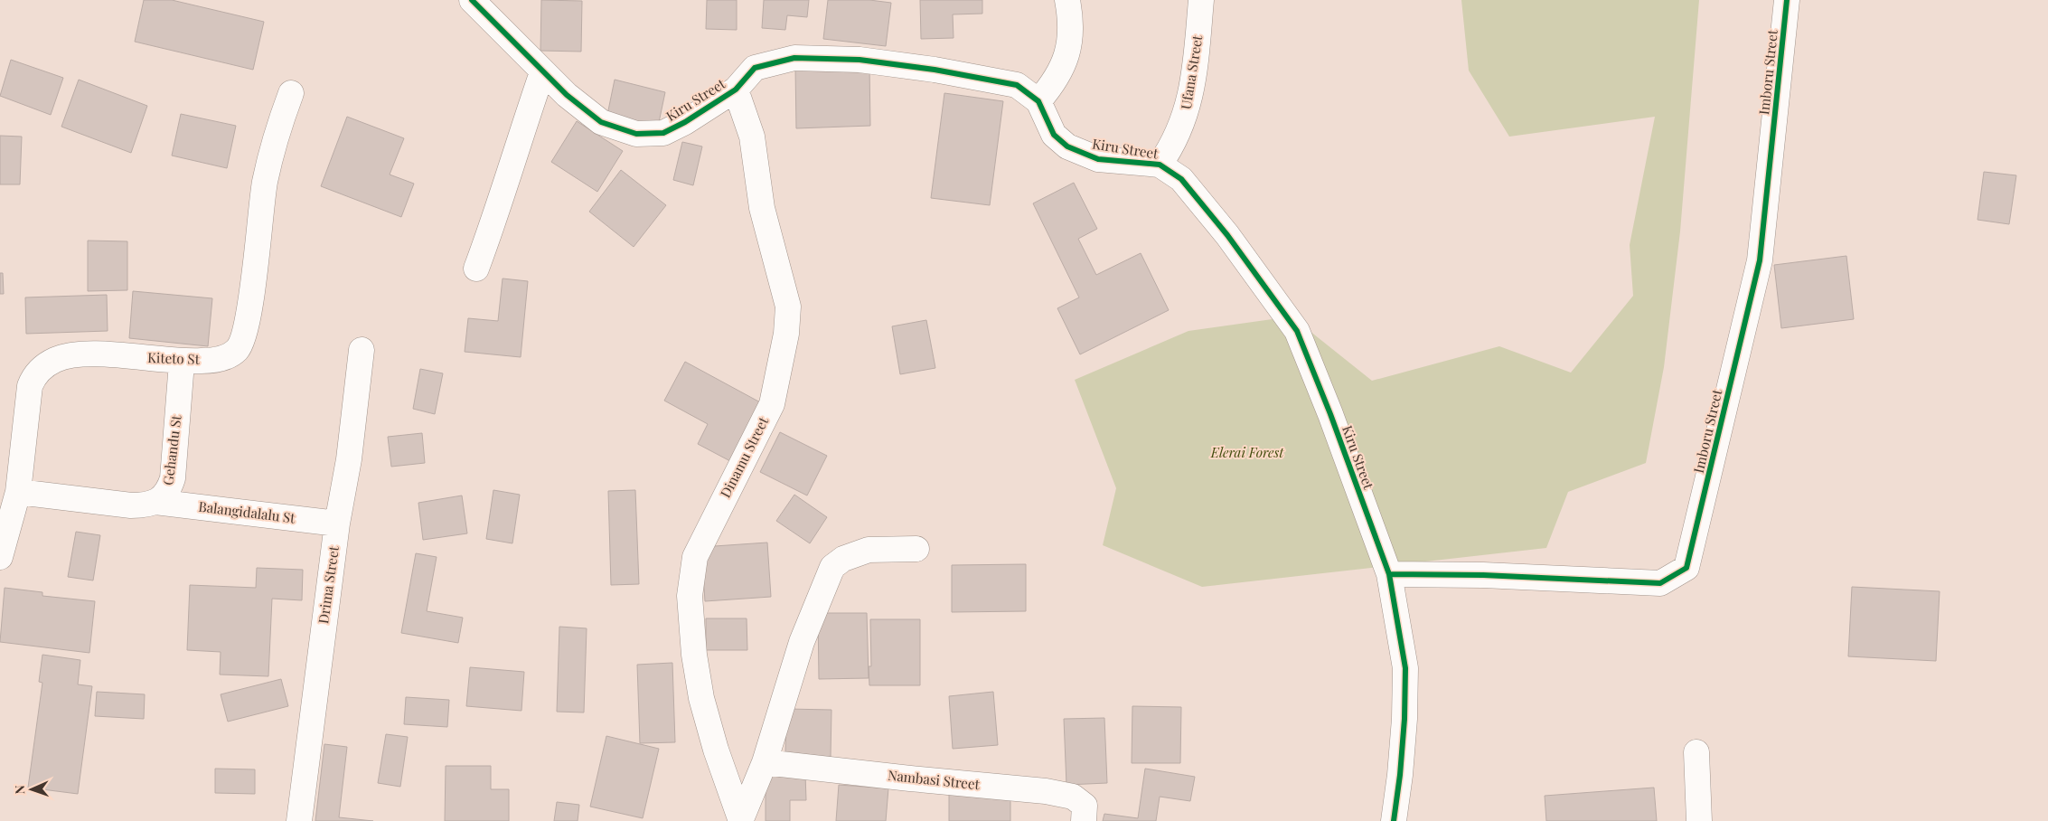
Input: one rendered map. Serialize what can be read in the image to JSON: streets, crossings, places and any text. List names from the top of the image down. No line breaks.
{"streets":{"street":["Ufana Street","Imboru Street","Kiru Street","Kiteto St","Gehandu St","Dinamu Street","Balangidalalu St","Drima Street","Nambasi Street"]},"crossings":[["Ufana Street","Kiru Street"],["Imboru Street","Kiru Street"],["Kiru Street","Dinamu Street"],["Kiteto St","Gehandu St"],["Gehandu St","Balangidalalu St"],["Balangidalalu St","Drima Street"]],"parks":["Elerai Forest"],"north":"left"}
